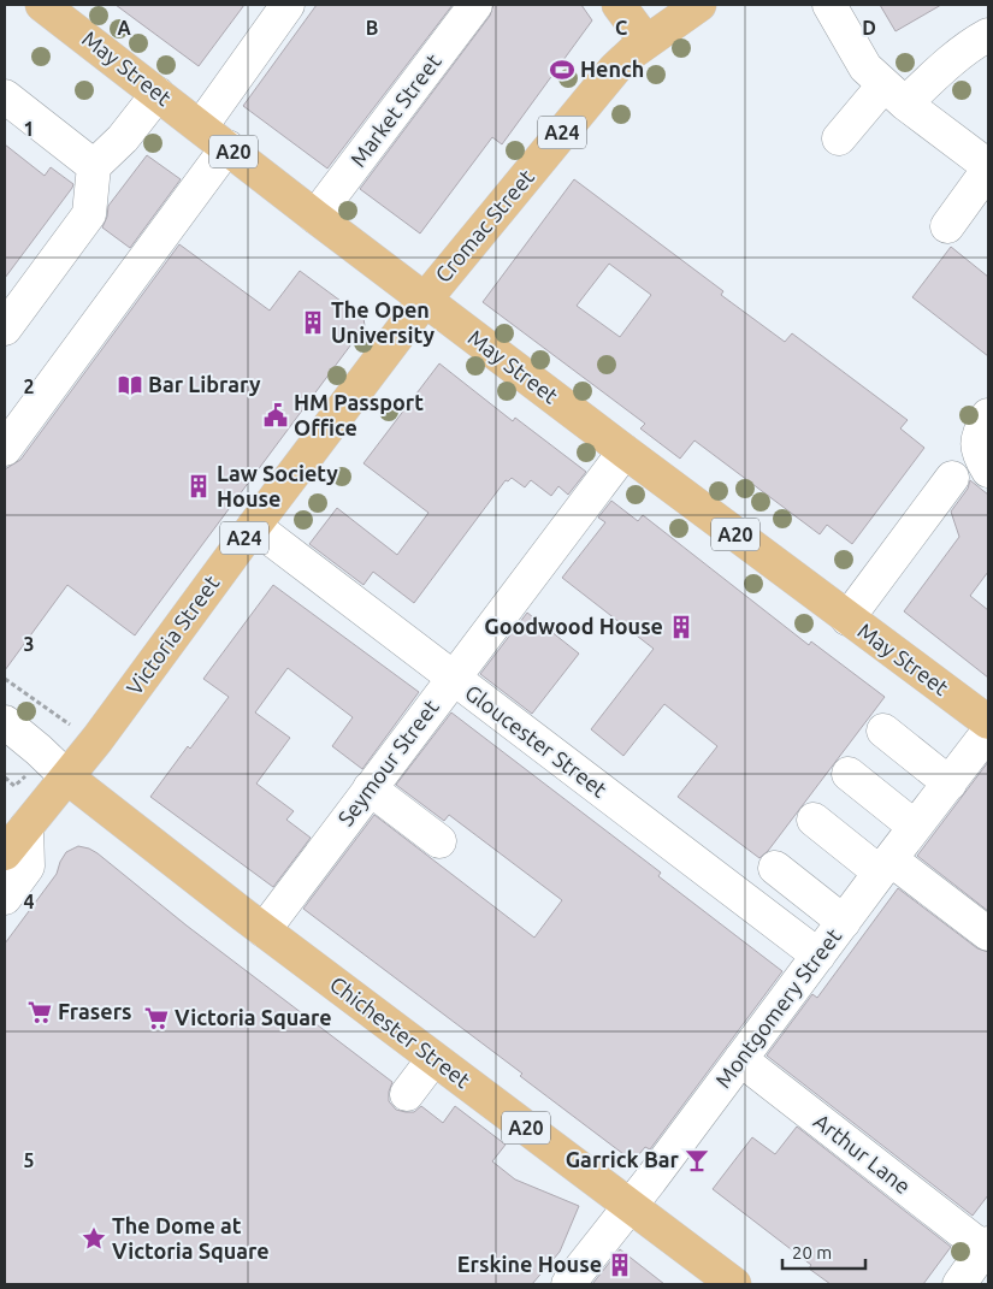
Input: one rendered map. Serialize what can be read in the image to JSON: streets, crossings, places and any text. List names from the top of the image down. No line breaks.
{"streets":{"main road":["May Street","A24","A20","Cromac Street","Victoria Street","Chichester Street"],"street":["Market Street","Gloucester Street","Seymour Street","Montgomery Street","Arthur Lane"]},"crossings":[["May Street","Market Street"],["May Street","Cromac Street"],["May Street","Victoria Street"],["May Street","Seymour Street"],["Cromac Street","Victoria Street"],["Victoria Street","Gloucester Street"],["Victoria Street","Chichester Street"],["Gloucester Street","Seymour Street"],["Gloucester Street","Montgomery Street"],["Seymour Street","Chichester Street"],["Montgomery Street","Chichester Street"],["Montgomery Street","Arthur Lane"]],"places":{"sports":["Hench"],"building":["The Open University","Law Society House","Goodwood House","Erskine House"],"library":["Bar Library"],"public building":["HM Passport Office"],"supermarket":["Frasers","Victoria Square"],"bar":["Garrick Bar"],"place":["The Dome at Victoria Square"]},"scale_bar":"20 m","grid":{"columns":["A","B","C","D"],"rows":["1","2","3","4","5"]}}
